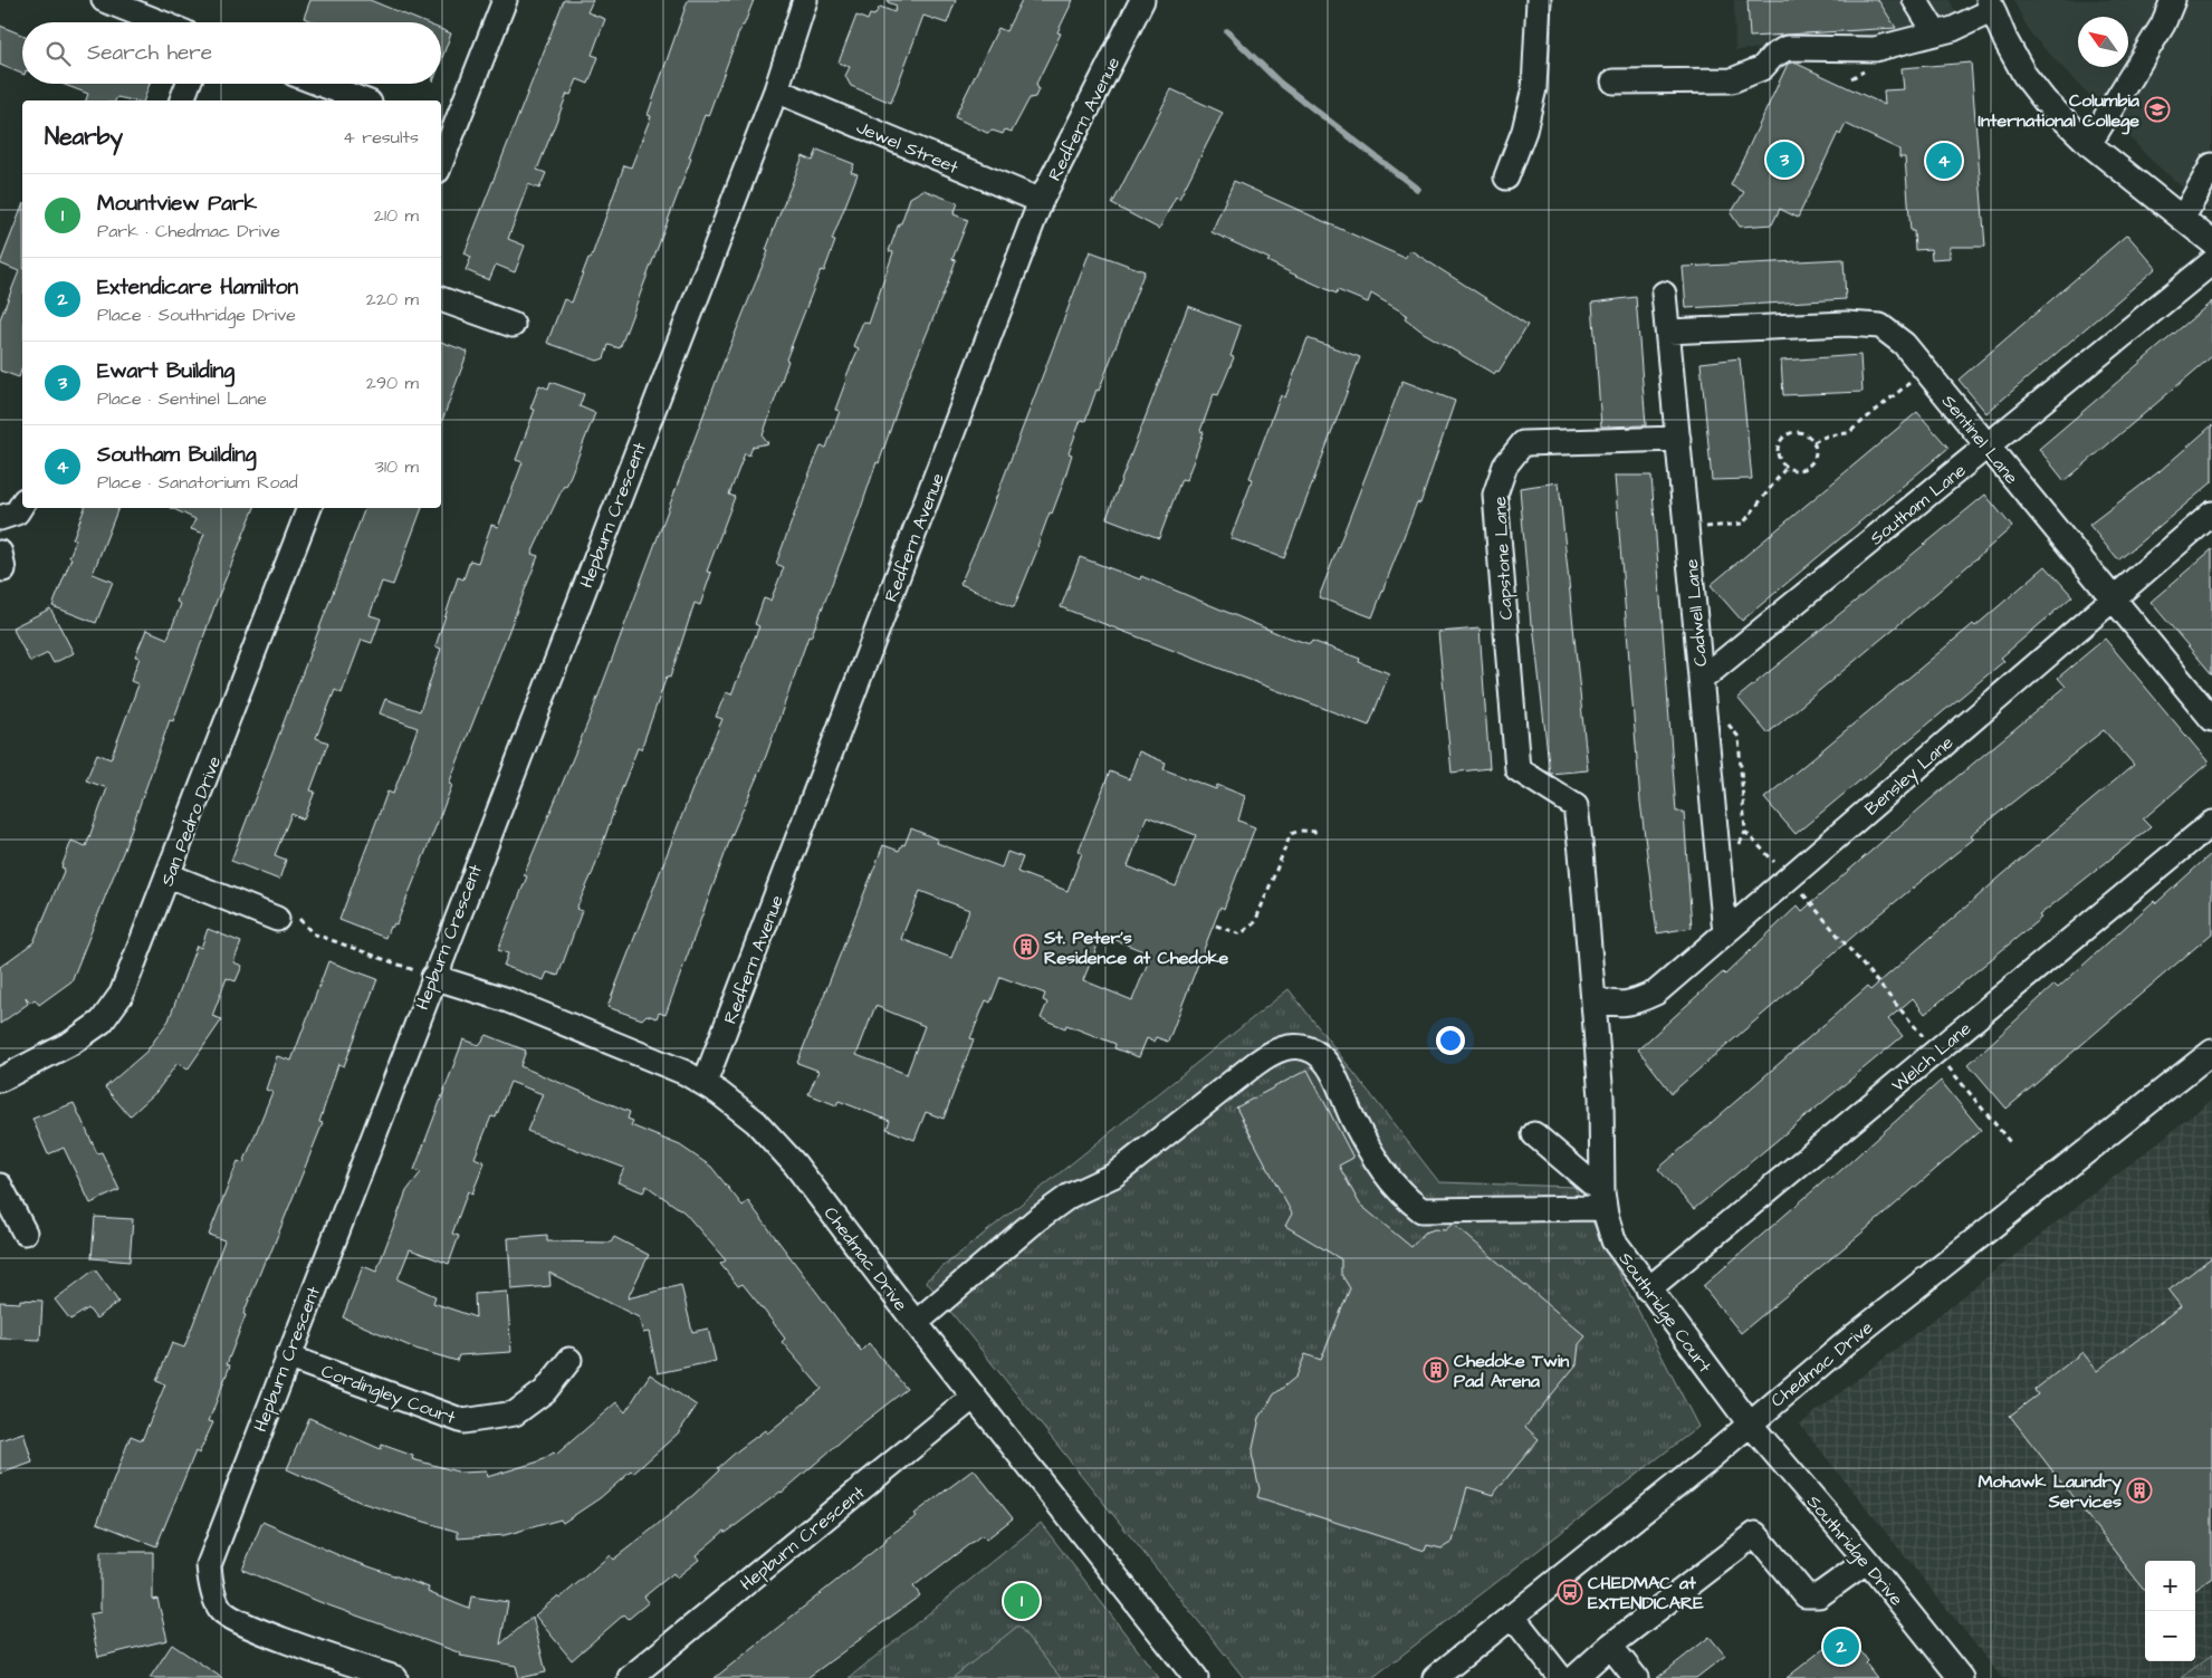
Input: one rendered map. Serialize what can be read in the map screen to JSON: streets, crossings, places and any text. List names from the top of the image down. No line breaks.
{"streets":{"street":["Redfern Avenue","Jewel Street","Sentinel Lane","Southam Lane","Hepburn Crescent","Capstone Lane","Cadwell Lane","Bensley Lane","San Pedro Drive","Welch Lane","Chedmac Drive","Southridge Court","Cordingley Court","Southridge Drive"]},"crossings":[["Redfern Avenue","Jewel Street"],["Redfern Avenue","Chedmac Drive"],["Jewel Street","Hepburn Crescent"],["Sentinel Lane","Southam Lane"],["Sentinel Lane","Cadwell Lane"],["Sentinel Lane","Bensley Lane"],["Southam Lane","Cadwell Lane"],["Hepburn Crescent","Chedmac Drive"],["Hepburn Crescent","Cordingley Court"],["Capstone Lane","Cadwell Lane"],["Capstone Lane","Southridge Court"],["Cadwell Lane","Bensley Lane"],["Bensley Lane","Southridge Court"],["Welch Lane","Southridge Court"],["Chedmac Drive","Southridge Court"],["Chedmac Drive","Southridge Drive"],["Southridge Court","Southridge Drive"]],"places":{"school or university":["Columbia International College"],"building":["St. Peter's Residence at Chedoke","Chedoke Twin Pad Arena","Mohawk Laundry Services"],"bus stop":["CHEDMAC at EXTENDICARE"]},"north":"top left","page":{"search":"Search here","heading":["Nearby","4 results"],"pins":["3","4","1","2"],"list":[{"mark":"1","name":"Mountview Park","note":"Park · Chedmac Drive","value":"210 m"},{"mark":"2","name":"Extendicare Hamilton","note":"Place · Southridge Drive","value":"220 m"},{"mark":"3","name":"Ewart Building","note":"Place · Sentinel Lane","value":"290 m"},{"mark":"4","name":"Southam Building","note":"Place · Sanatorium Road","value":"310 m"}],"map_buttons":["+","−"]}}
